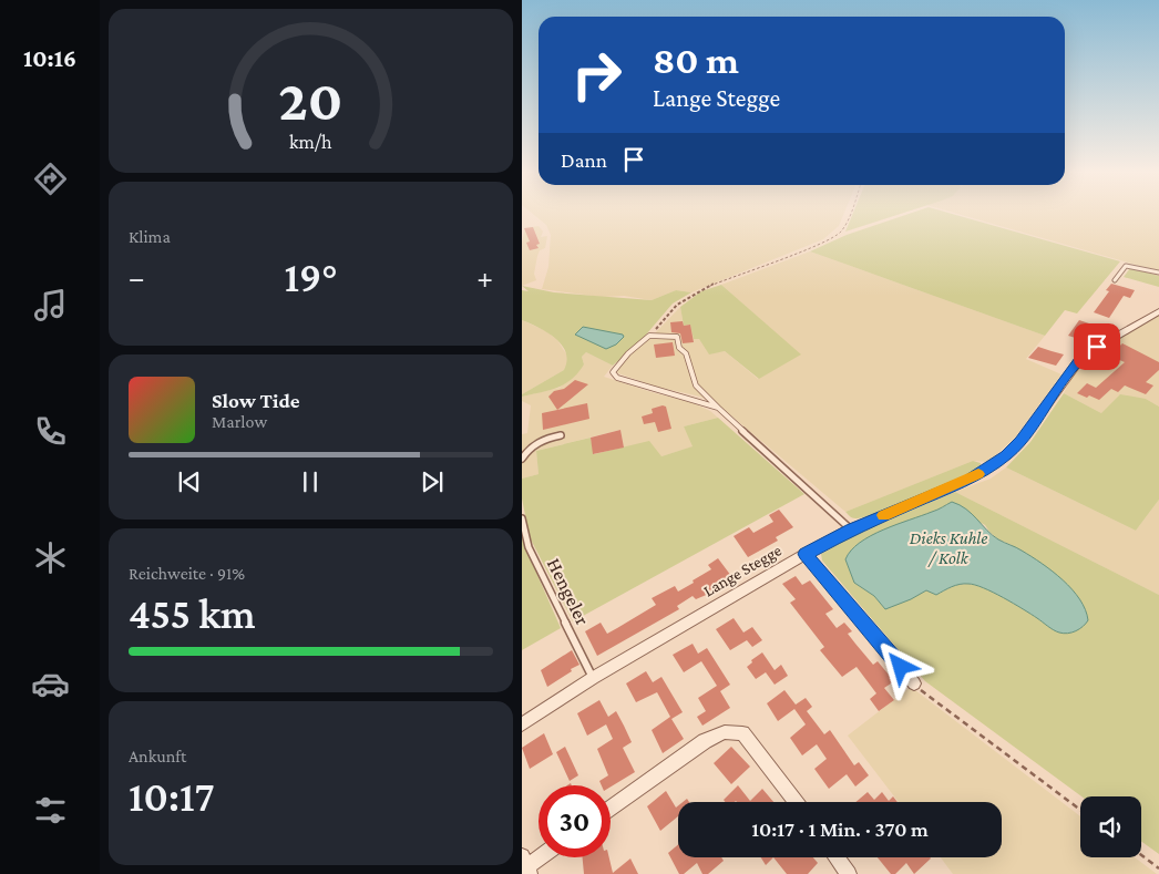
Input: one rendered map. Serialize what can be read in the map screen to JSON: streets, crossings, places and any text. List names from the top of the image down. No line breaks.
{"streets":{"street":["Lange Stegge"],"lane":["Hengeler"]},"crossings":[["Lange Stegge","Hengeler"]],"water":["Dieks Kuhle / Kolk"],"page":{"tabs":"10:16","turn":["80 m","Lange Stegge"],"then":"Dann","tile":["Klima",["Reichweite · 91%","455 km"],["Ankunft","10:17"]],"heat":["−","19°","+"],"song":["Slow Tide","Marlow"],"limit":"30","trip":"10:17 · 1 Min. · 370 m","gauge":["20","km/h"]}}
